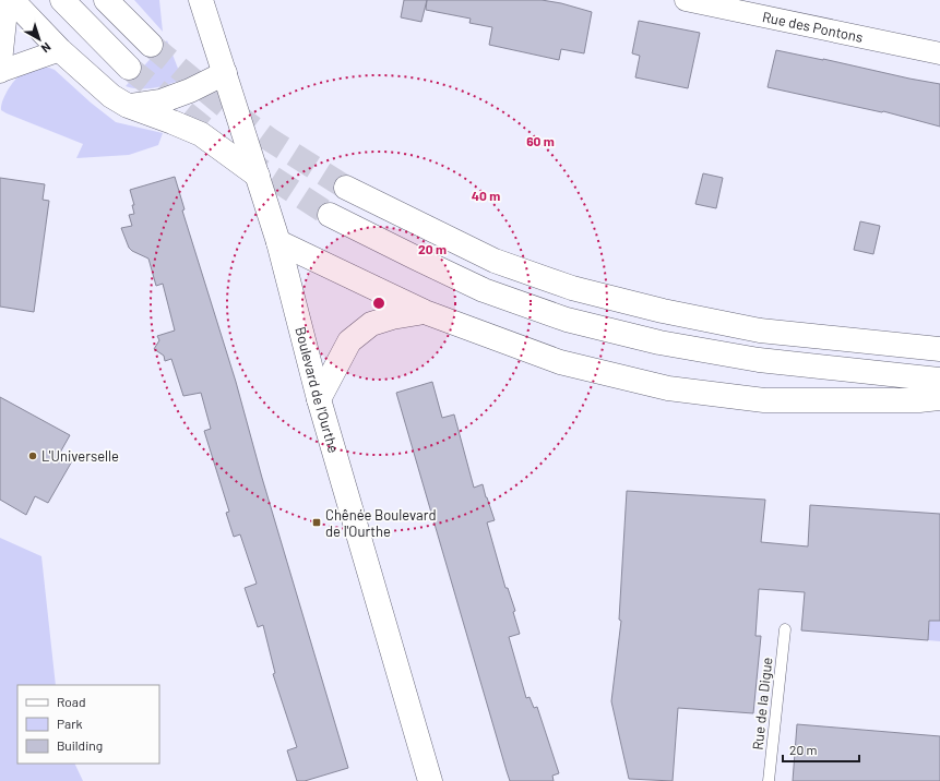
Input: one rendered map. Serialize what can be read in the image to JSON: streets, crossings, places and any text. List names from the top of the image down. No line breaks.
{"streets":{"main road":["Boulevard de l'Ourthe"],"street":["Rue des Pontons"],"lane":["Rue de la Digue"]},"places":{"other":["L'Universelle"],"transit":["Chênée Boulevard de l'Ourthe"]},"legend":["Road","Park","Building"],"scale_bar":"20 m","north":"bottom right","rings":["60 m","40 m","20 m"]}
